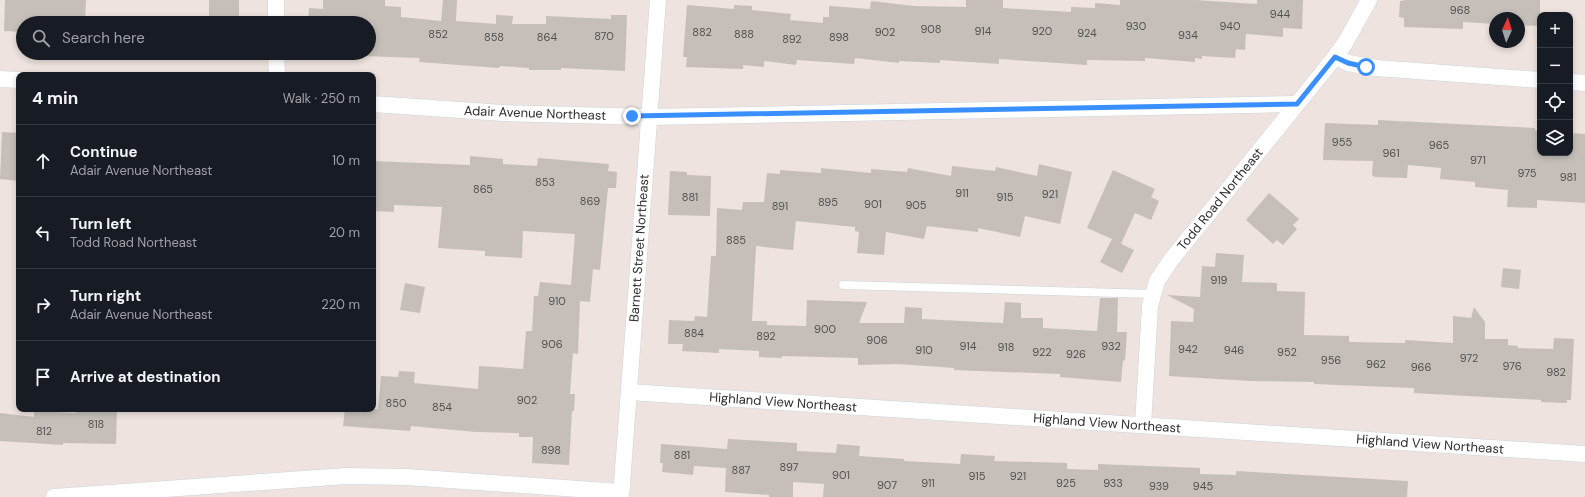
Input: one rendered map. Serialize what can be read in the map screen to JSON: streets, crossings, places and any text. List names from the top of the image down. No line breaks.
{"streets":{"street":["Adair Avenue Northeast","Todd Road Northeast","Barnett Street Northeast","Highland View Northeast"]},"crossings":[["Adair Avenue Northeast","Todd Road Northeast"],["Adair Avenue Northeast","Barnett Street Northeast"],["Todd Road Northeast","Highland View Northeast"],["Barnett Street Northeast","Highland View Northeast"]],"house_numbers":["968","944","930","940","908","914","920","882","902","924","852","888","934","870","858","864","898","892","955","965","961","971","975","981","853","865","911","921","881","915","869","895","901","905","891","885","919","910","900","884","892","906","906","914","932","918","942","910","946","922","952","926","972","956","962","976","966","982","902","850","854","818","812","898","881","897","887","901","915","921","911","925","933","907","939","945"],"north":"top","page":{"map_buttons":["+","−"],"search":"Search here","heading":["4 min","Walk · 250 m"],"list":[["Continue","Adair Avenue Northeast","10 m"],["Turn left","Todd Road Northeast","20 m"],["Turn right","Adair Avenue Northeast","220 m"],"Arrive at destination"]}}
